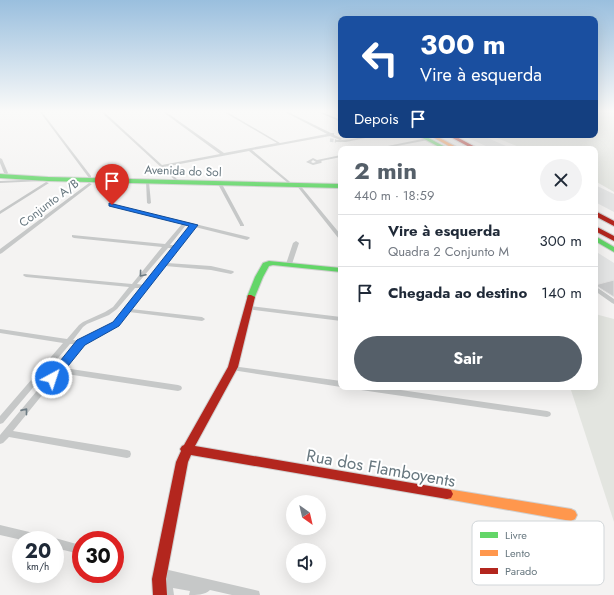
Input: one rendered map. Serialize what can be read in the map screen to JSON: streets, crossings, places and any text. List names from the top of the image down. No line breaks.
{"streets":{"main road":["Avenida do Sol","Rua dos Flamboyents"],"street":["Conjunto A/B"]},"legend":["Livre","Lento","Parado"],"north":"bottom right","page":{"turn":["300 m","Vire à esquerda"],"then":"Depois","heading":["2 min","440 m · 18:59"],"list":[{"name":"Vire à esquerda","note":"Quadra 2 Conjunto M","value":"300 m"},{"name":"Chegada ao destino","value":"140 m"}],"buttons":"Sair","speed":"20 km/h","limit":"30"}}
